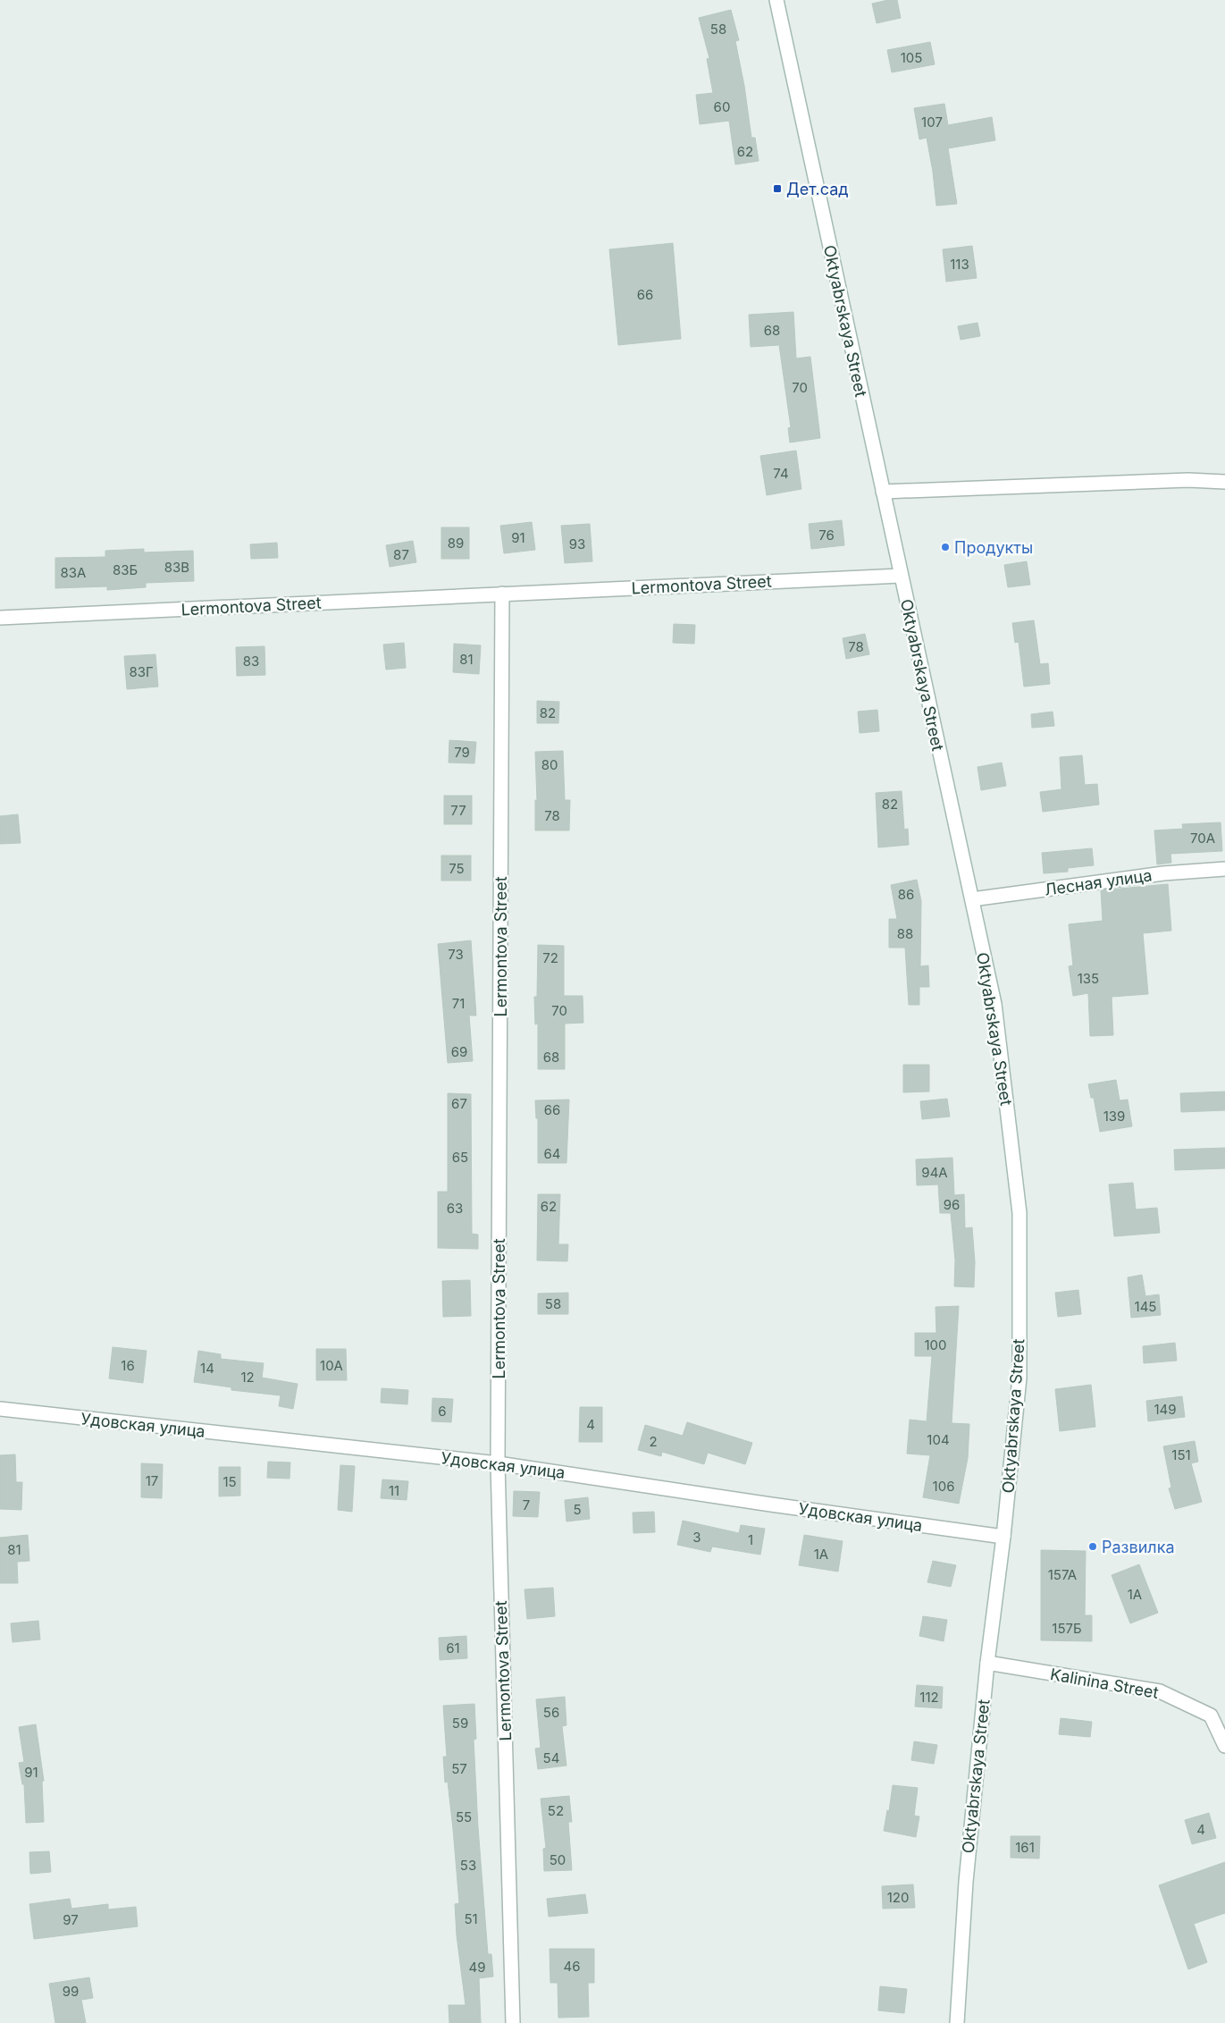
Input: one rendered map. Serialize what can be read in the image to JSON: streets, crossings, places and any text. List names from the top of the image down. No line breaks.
{"streets":{"street":["Oktyabrskaya Street","Lermontova Street","Лесная улица","Удовская улица","Kalinina Street"]},"crossings":[["Oktyabrskaya Street","Lermontova Street"],["Oktyabrskaya Street","Лесная улица"],["Oktyabrskaya Street","Удовская улица"],["Oktyabrskaya Street","Kalinina Street"],["Lermontova Street","Удовская улица"]],"places":{"transit":["Дет.сад"],"other":["Продукты","Развилка"]},"house_numbers":["58","105","60","107","62","113","66","68","70","74","76","91","89","93","87","83В","83Б","83А","78","81","83","83Г","82","79","80","82","77","78","70А","75","86","88","73","72","135","71","70","69","68","67","66","139","64","65","94А","96","62","63","58","145","100","16","10А","14","12","149","6","4","104","2","151","17","15","106","11","7","5","3","1","81","1А","157А","1А","157Б","61","112","56","59","54","57","91","52","55","4","161","50","53","120","51","97","46","49","99"]}
